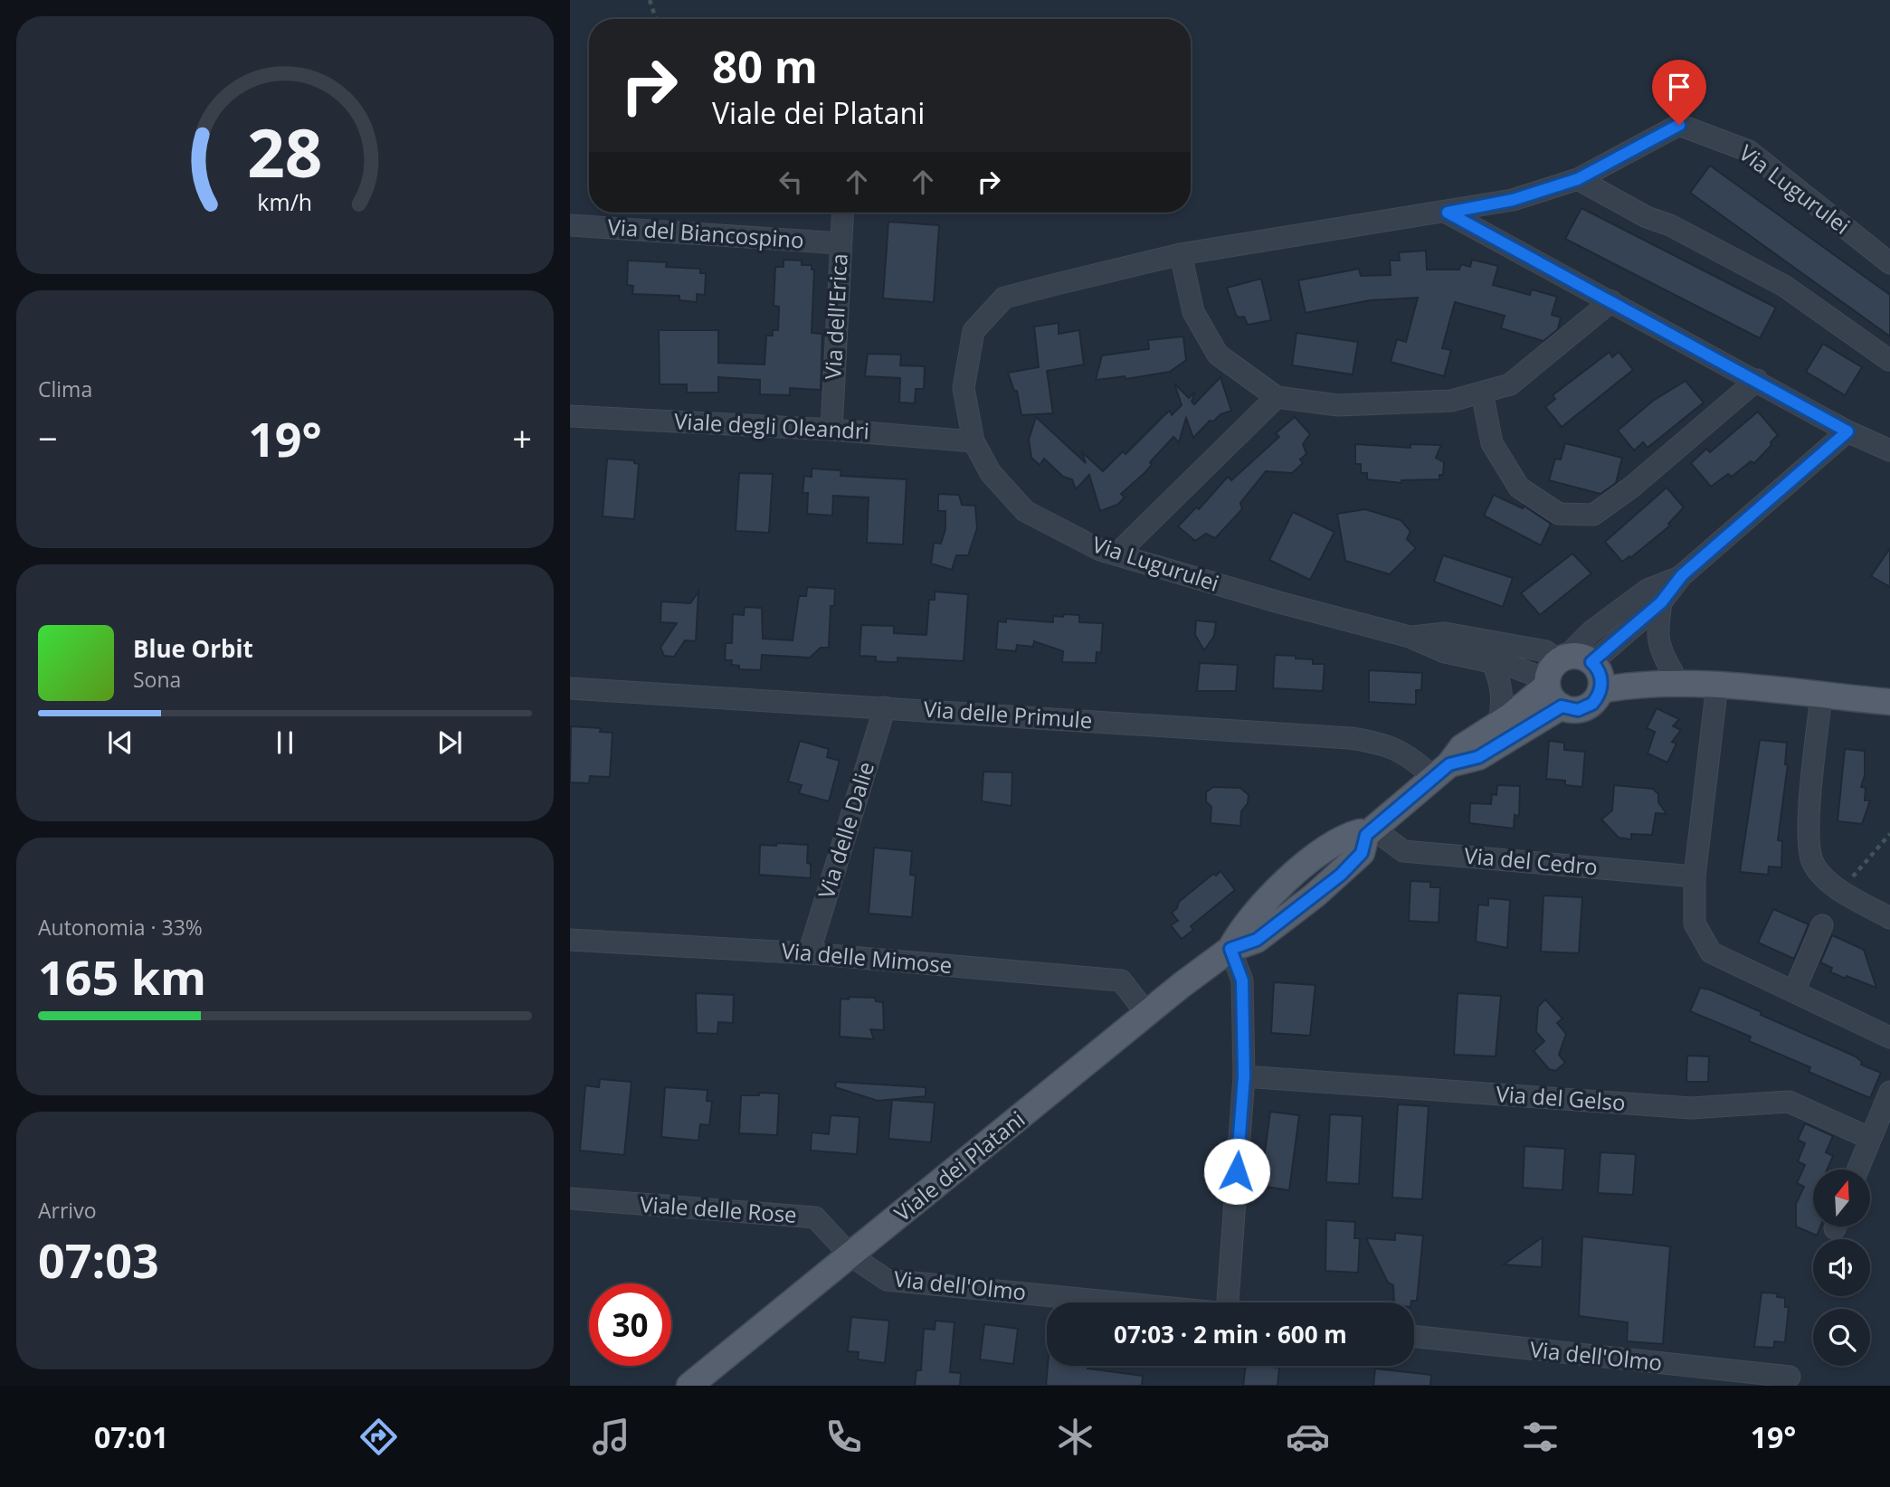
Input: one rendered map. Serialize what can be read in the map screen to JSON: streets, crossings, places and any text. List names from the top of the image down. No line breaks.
{"streets":{"main road":["Viale dei Platani"],"street":["Via Lugurulei","Via del Biancospino","Via dell'Erica","Viale degli Oleandri","Via delle Primule","Via delle Dalie","Via del Cedro","Via delle Mimose","Via del Gelso","Viale delle Rose","Via dell'Olmo"]},"crossings":[["Via Lugurulei","Viale degli Oleandri"],["Via Lugurulei","Viale dei Platani"],["Via del Biancospino","Via dell'Erica"],["Via dell'Erica","Viale degli Oleandri"],["Via delle Primule","Via delle Dalie"],["Via delle Primule","Viale dei Platani"],["Via delle Dalie","Via delle Mimose"],["Via del Cedro","Viale dei Platani"],["Via delle Mimose","Viale dei Platani"],["Viale dei Platani","Viale delle Rose"],["Viale dei Platani","Via dell'Olmo"],["Viale delle Rose","Via dell'Olmo"]],"north":"top","page":{"turn":["80 m","Viale dei Platani"],"tile":["Clima",["Autonomia · 33%","165 km"],["Arrivo","07:03"]],"heat":["−","19°","+"],"song":["Blue Orbit","Sona"],"limit":"30","trip":"07:03 · 2 min · 600 m","tabs":["07:01","19°"],"gauge":["28","km/h"]}}
